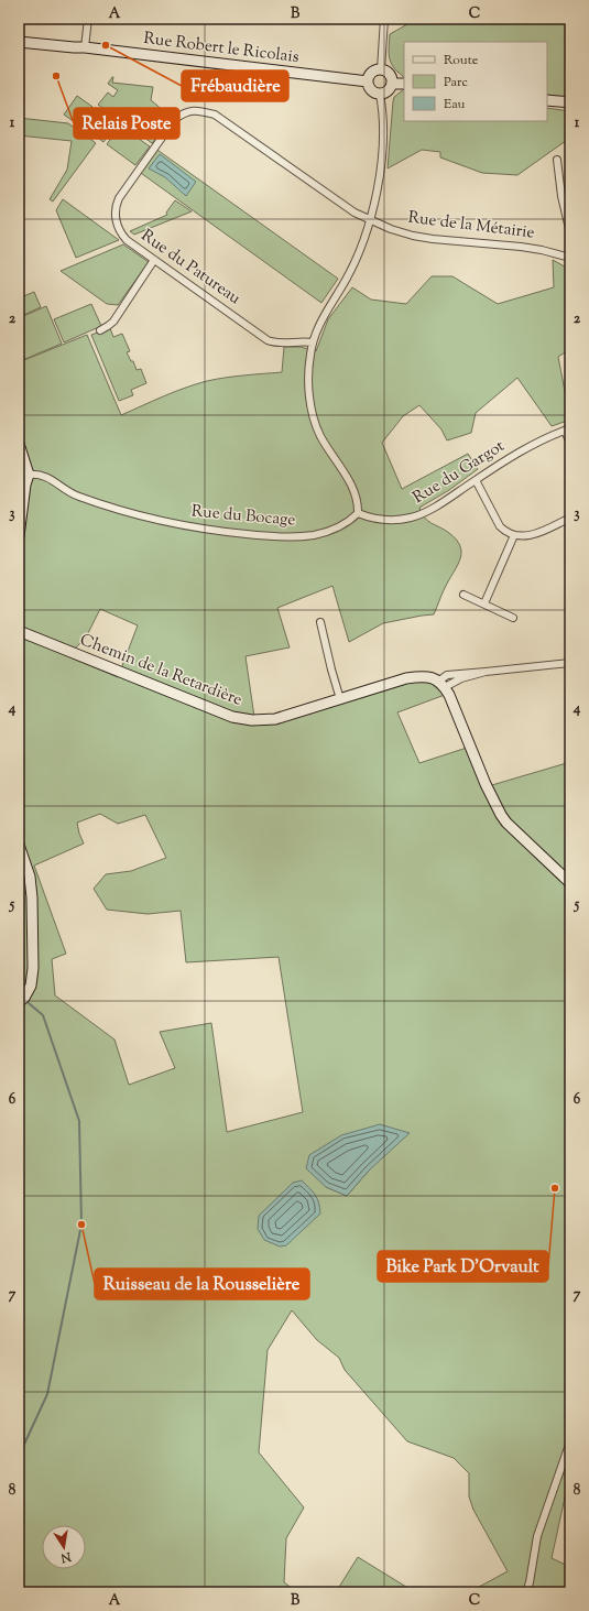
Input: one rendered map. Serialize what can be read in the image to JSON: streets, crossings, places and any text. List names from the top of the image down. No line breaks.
{"streets":{"street":["Rue Robert le Ricolais","Rue de la Métairie","Rue du Patureau","Rue du Gargot","Rue du Bocage","Chemin de la Retardière"]},"crossings":[["Rue de la Métairie","Rue du Patureau"],["Rue du Gargot","Rue du Bocage"]],"places":["Frébaudière","Relais Poste","Bike Park D'Orvault","Ruisseau de la Rousselière"],"legend":["Route","Parc","Eau"],"north":"bottom","grid":{"columns":["A","B","C"],"rows":["1","2","3","4","5","6","7","8"]}}
